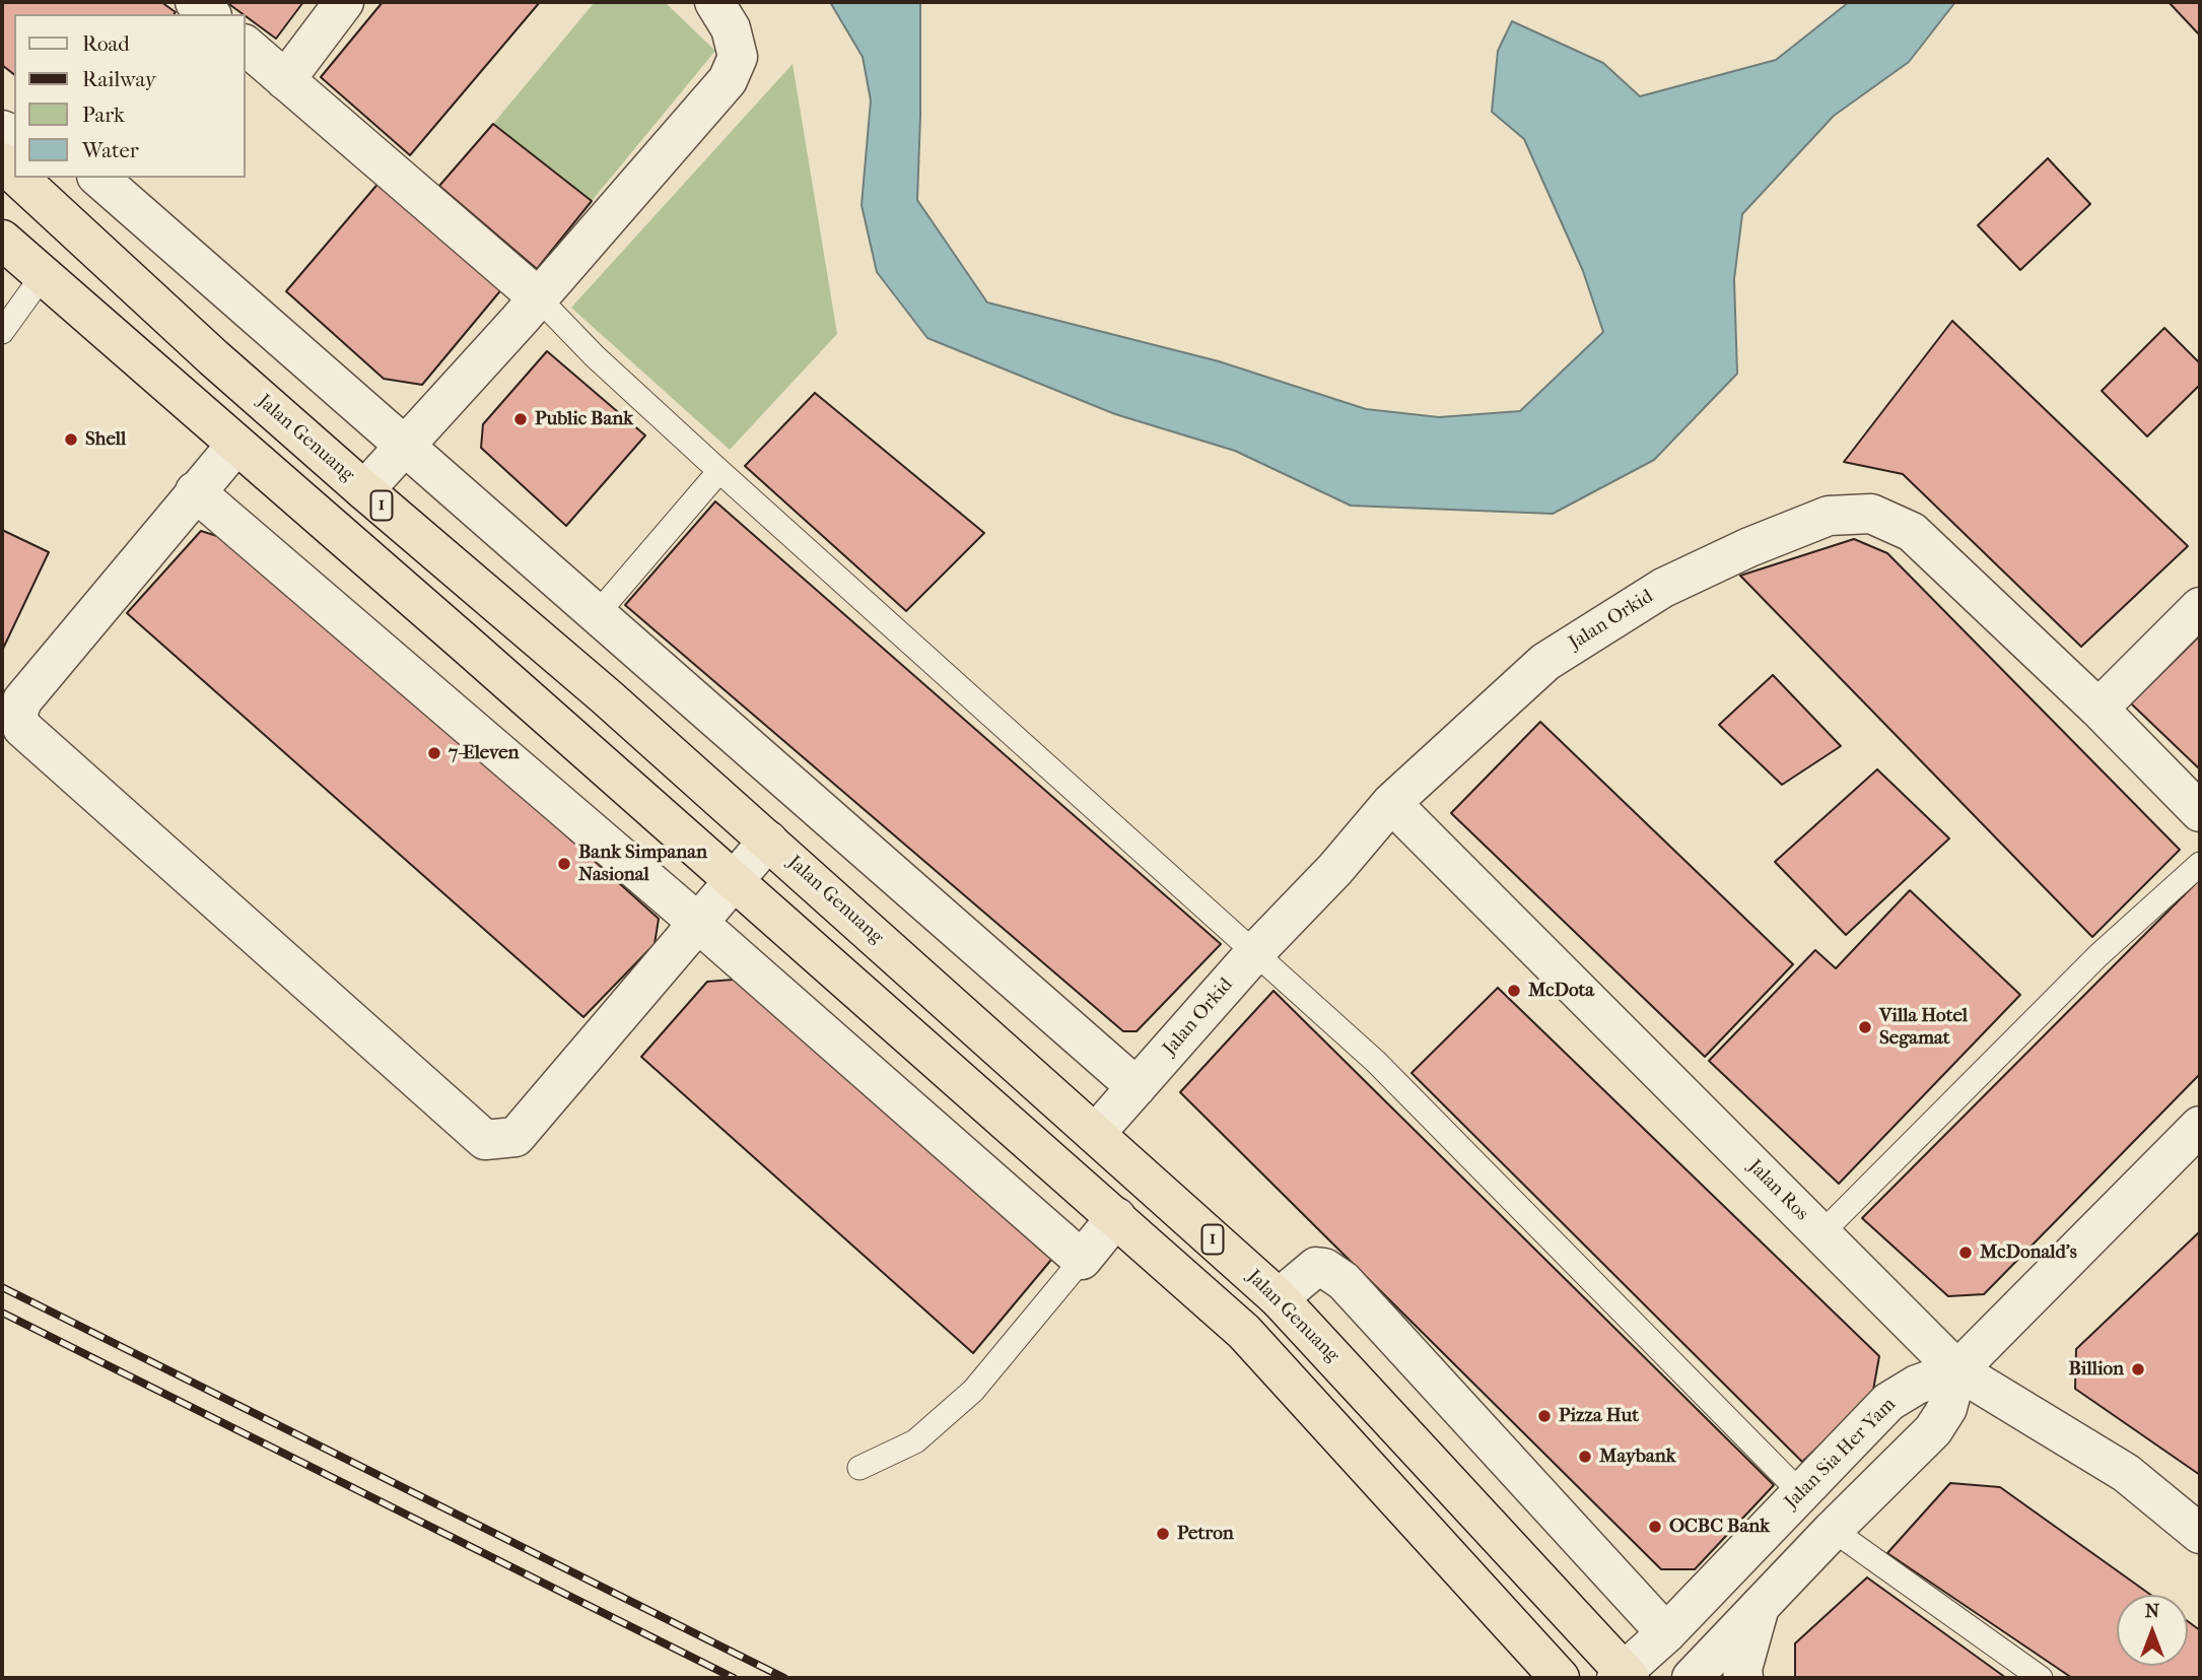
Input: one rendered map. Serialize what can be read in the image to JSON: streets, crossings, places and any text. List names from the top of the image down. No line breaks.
{"streets":{"highway":["Jalan Genuang","1"],"street":["Jalan Orkid","Jalan Ros","Jalan Sia Her Yam"]},"crossings":[["Jalan Genuang","Jalan Orkid"],["Jalan Genuang","Jalan Sia Her Yam"],["Jalan Orkid","Jalan Ros"],["Jalan Ros","Jalan Sia Her Yam"]],"places":["Public Bank","Shell","7-Eleven","Bank Simpanan Nasional","McDota","Villa Hotel Segamat","McDonald's","Billion","Pizza Hut","Maybank","OCBC Bank","Petron"],"legend":["Road","Railway","Park","Water"],"north":"top"}
